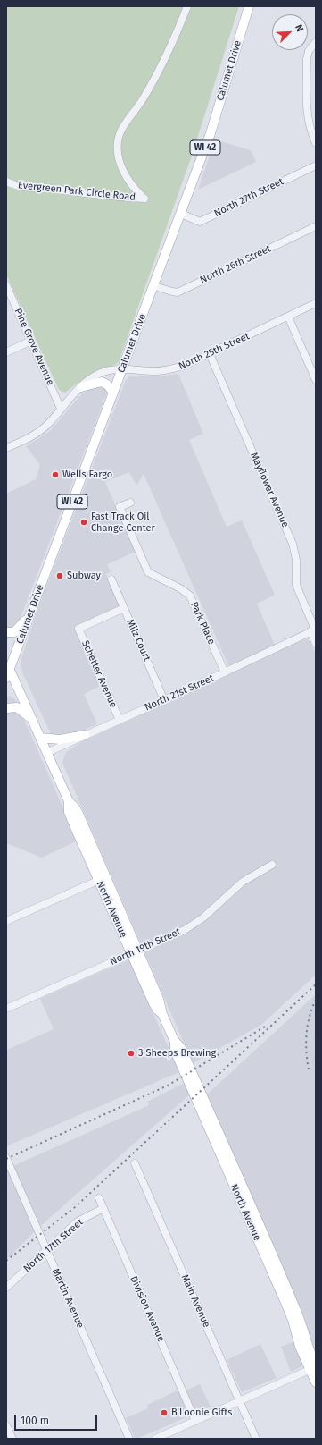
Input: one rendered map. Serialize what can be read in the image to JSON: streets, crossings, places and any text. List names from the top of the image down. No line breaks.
{"streets":{"main road":["Calumet Drive","WI 42","North Avenue"],"street":["Evergreen Park Circle Road","North 27th Street","North 26th Street","Pine Grove Avenue","North 25th Street","Mayflower Avenue","Park Place","Milz Court","Schetter Avenue","North 21st Street","North 19th Street","North 17th Street","Martin Avenue","Main Avenue","Division Avenue"]},"crossings":[["Calumet Drive","North 27th Street"],["Calumet Drive","North 26th Street"],["Calumet Drive","North 25th Street"],["Calumet Drive","North Avenue"],["Pine Grove Avenue","North 25th Street"],["North 25th Street","Mayflower Avenue"],["Mayflower Avenue","North 21st Street"],["Park Place","North 21st Street"],["Milz Court","Schetter Avenue"],["Milz Court","North 21st Street"],["Schetter Avenue","North 21st Street"],["North 21st Street","North Avenue"],["North Avenue","North 19th Street"],["North 17th Street","Martin Avenue"],["North 17th Street","Division Avenue"]],"places":["Wells Fargo","Fast Track Oil Change Center","Subway","3 Sheeps Brewing","B'Loonie Gifts"],"scale_bar":"100 m","north":"top right"}
